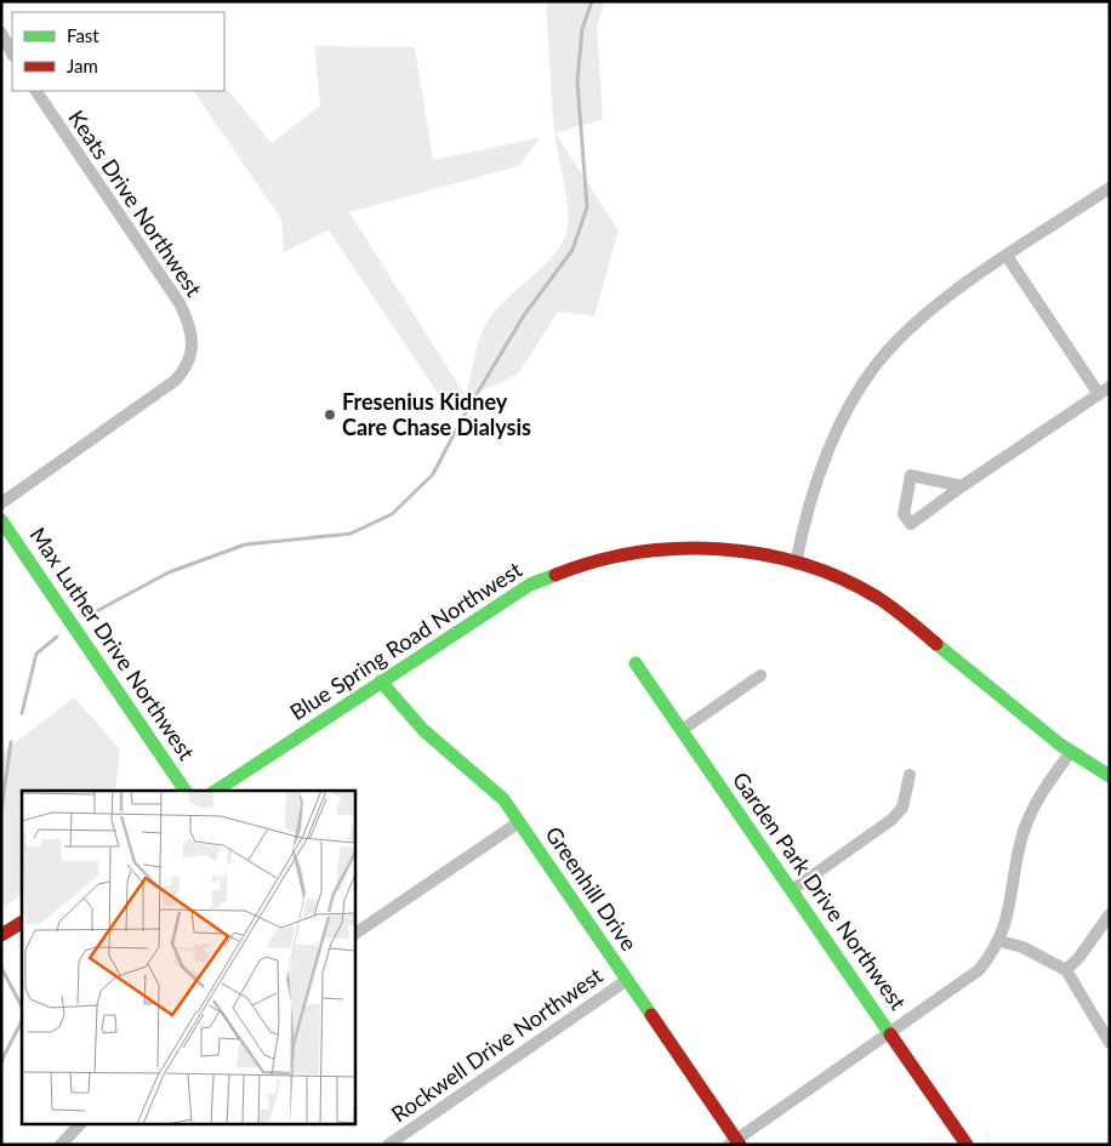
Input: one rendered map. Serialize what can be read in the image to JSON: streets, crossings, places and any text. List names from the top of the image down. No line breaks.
{"streets":{"street":["Keats Drive Northwest","Blue Spring Road Northwest","Max Luther Drive Northwest","Greenhill Drive","Garden Park Drive Northwest","Rockwell Drive Northwest"]},"crossings":[["Blue Spring Road Northwest","Greenhill Drive"],["Greenhill Drive","Rockwell Drive Northwest"]],"places":["Fresenius Kidney Care Chase Dialysis"],"legend":["Fast","Jam"]}
